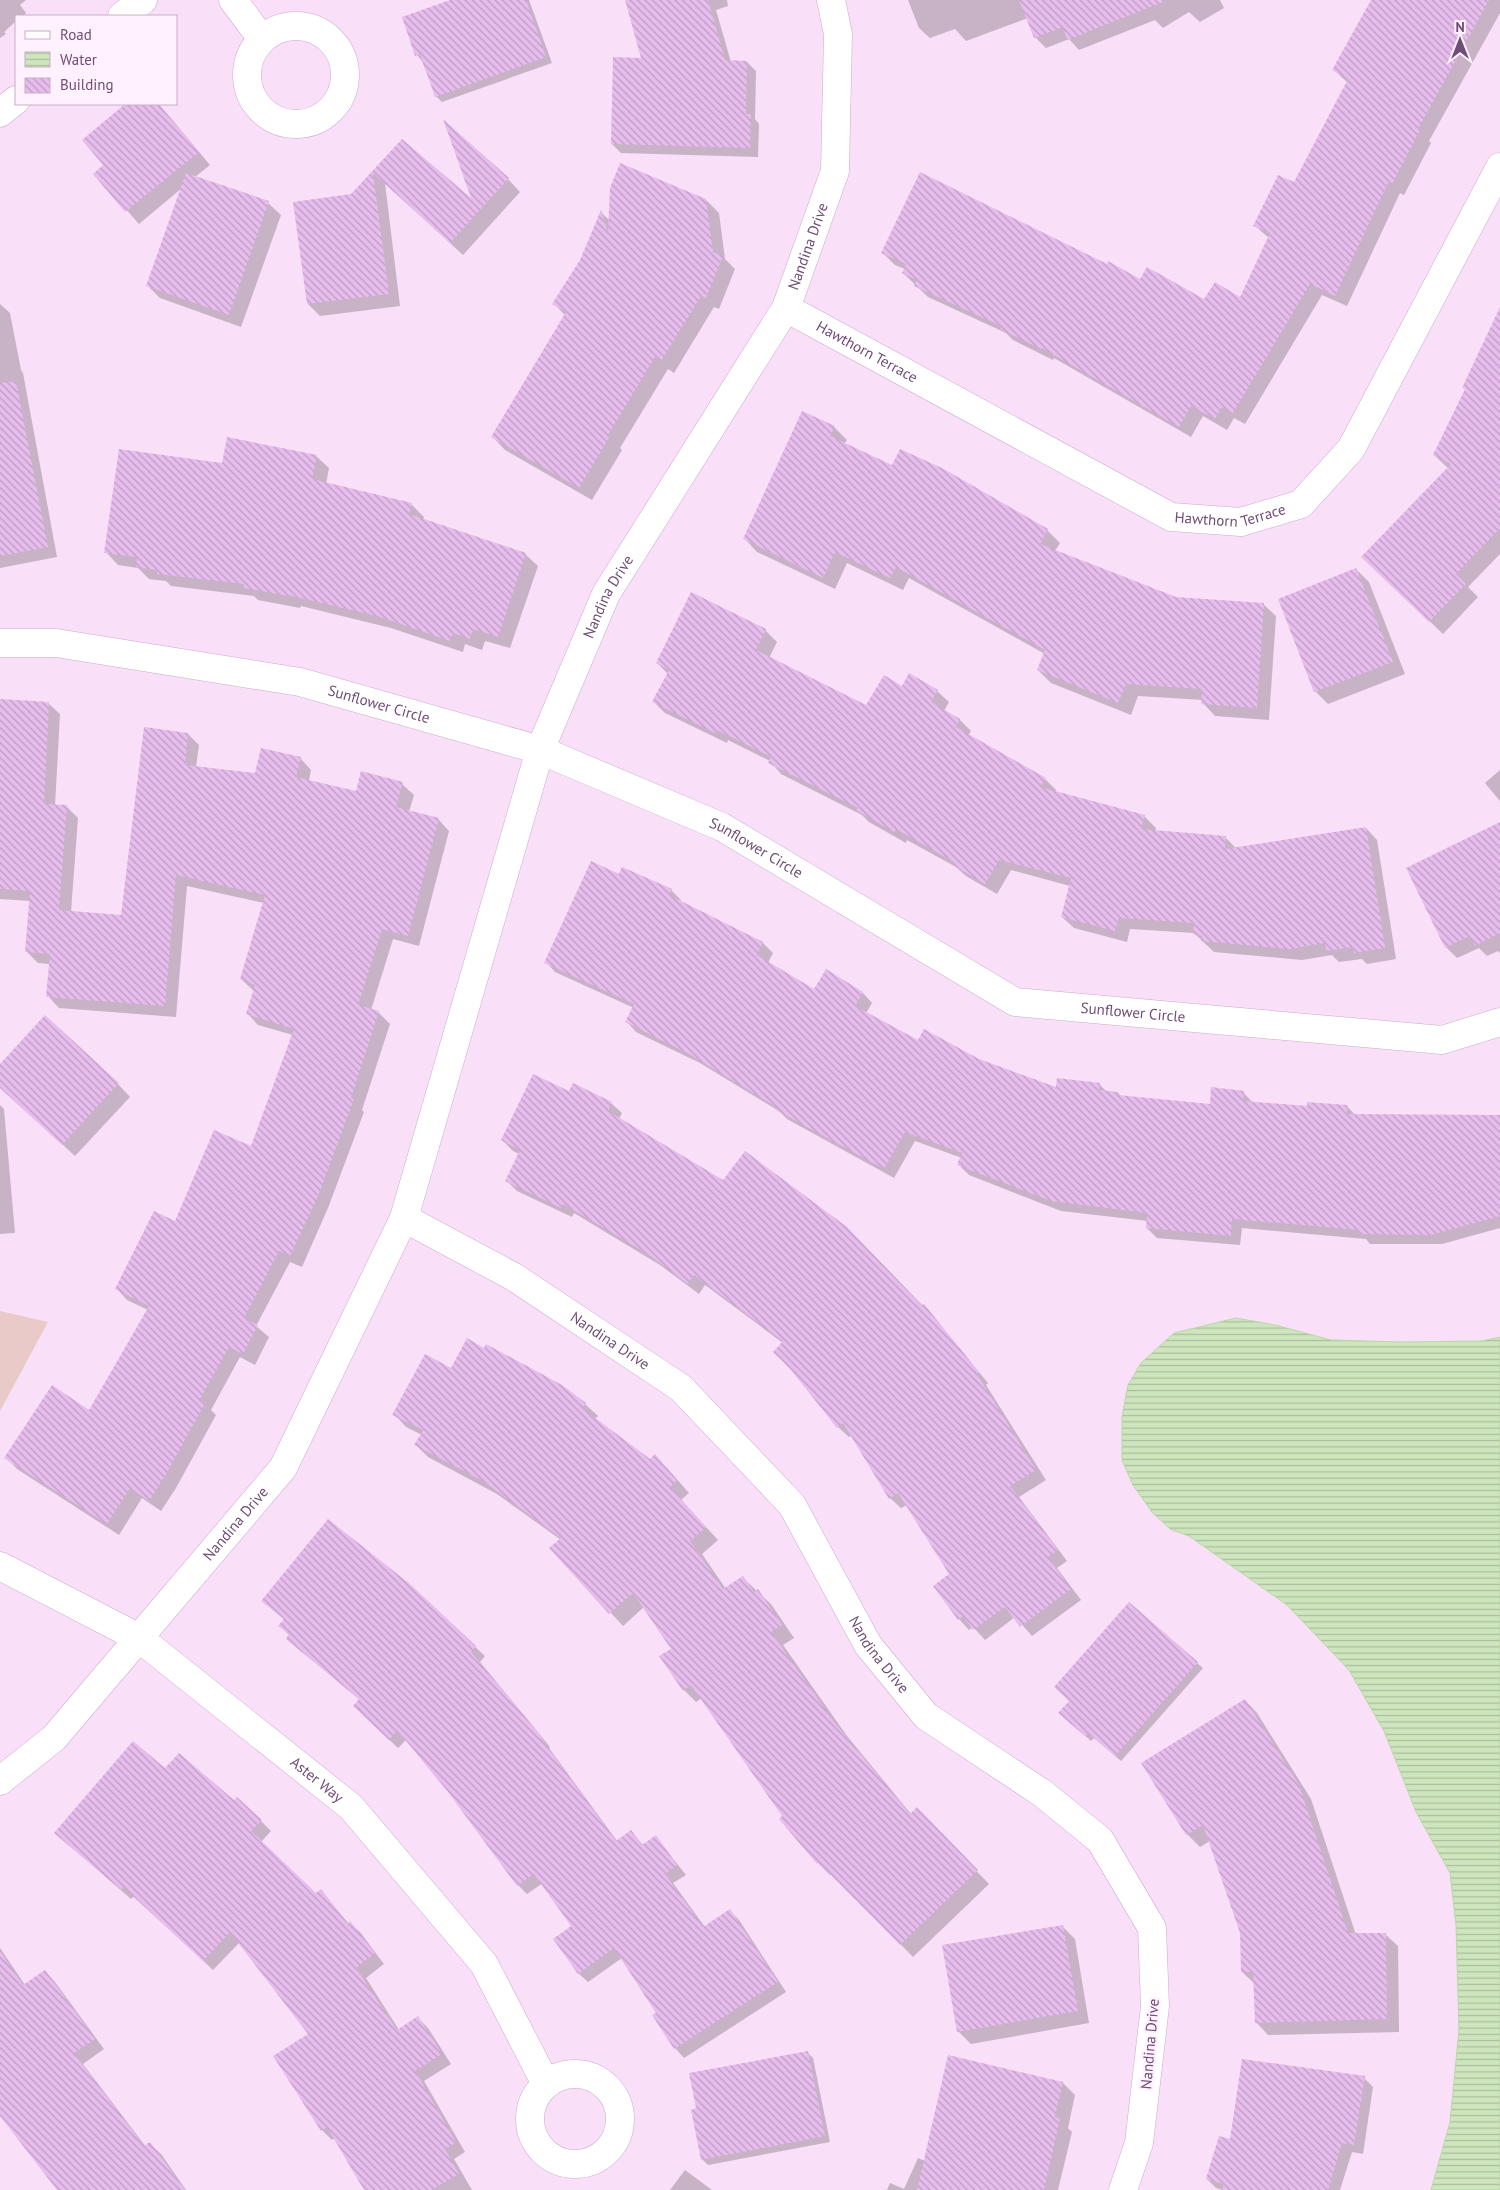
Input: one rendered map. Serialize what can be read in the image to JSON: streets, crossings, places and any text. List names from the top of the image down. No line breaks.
{"streets":{"street":["Nandina Drive","Hawthorn Terrace","Sunflower Circle","Aster Way"]},"crossings":[["Nandina Drive","Hawthorn Terrace"],["Nandina Drive","Sunflower Circle"],["Nandina Drive","Aster Way"]],"legend":["Road","Water","Building"],"north":"top"}
